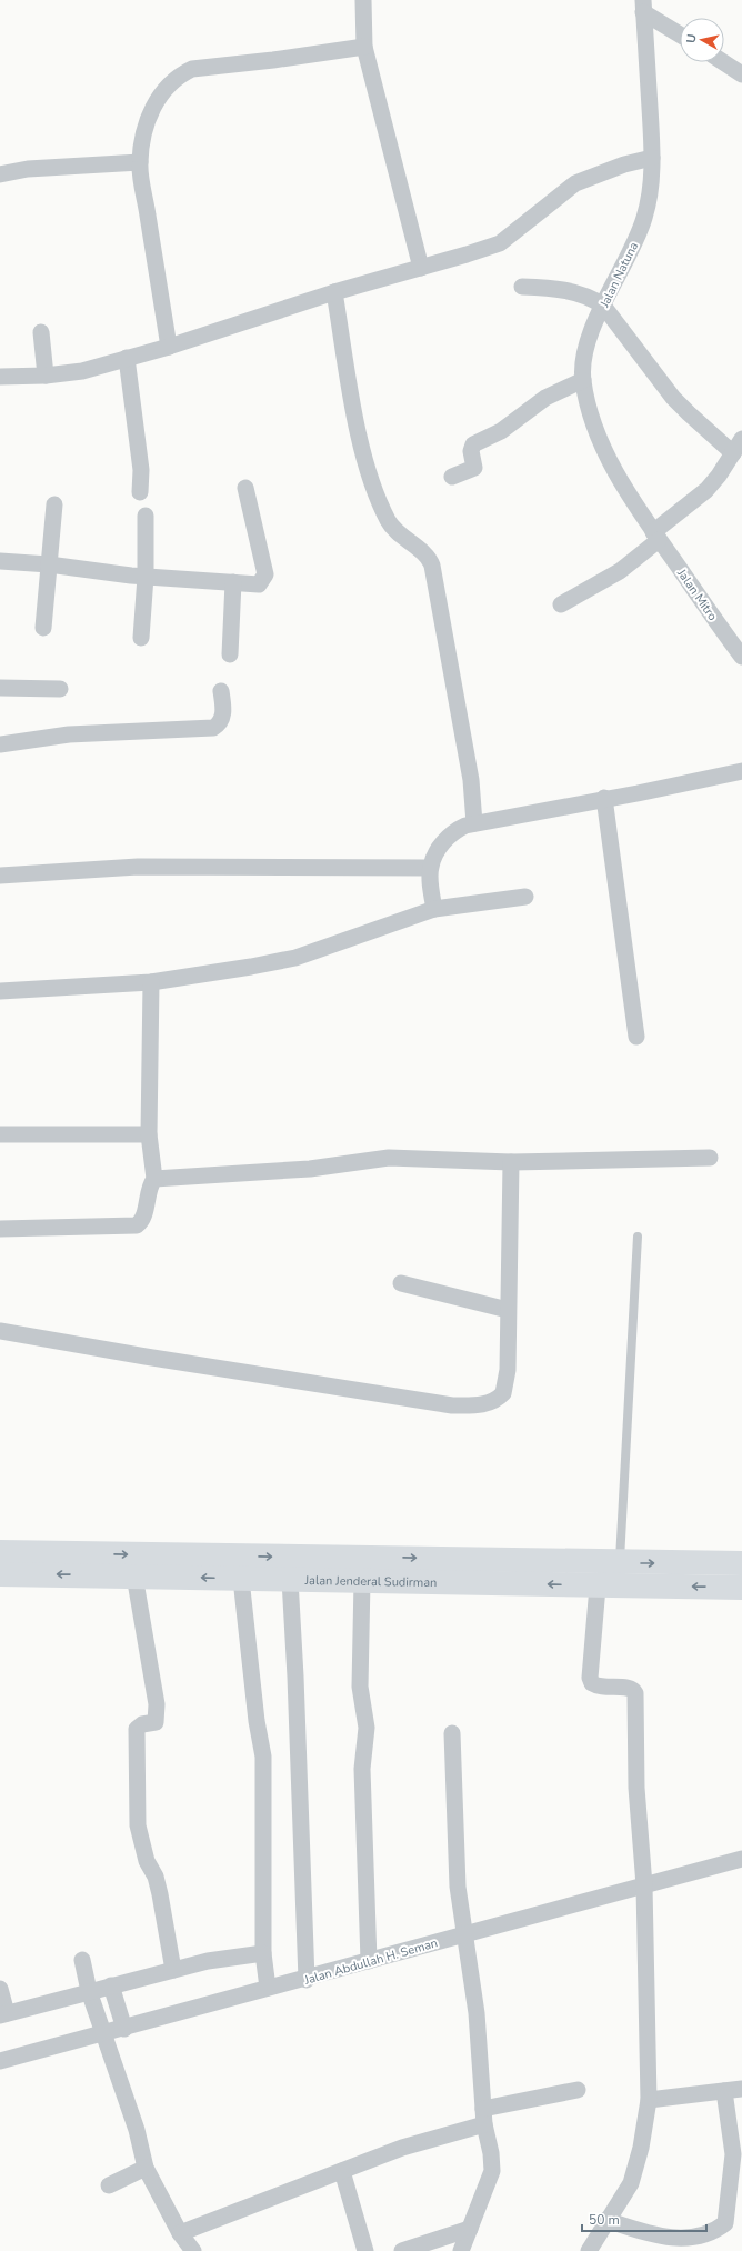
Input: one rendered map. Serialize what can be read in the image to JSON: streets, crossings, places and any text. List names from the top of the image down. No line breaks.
{"streets":{"highway":["Jalan Jenderal Sudirman"],"street":["Jalan Natuna","Jalan Mitro","Jalan Abdullah H. Seman"]},"crossings":[["Jalan Natuna","Jalan Mitro"]],"scale_bar":"50 m","north":"left"}
